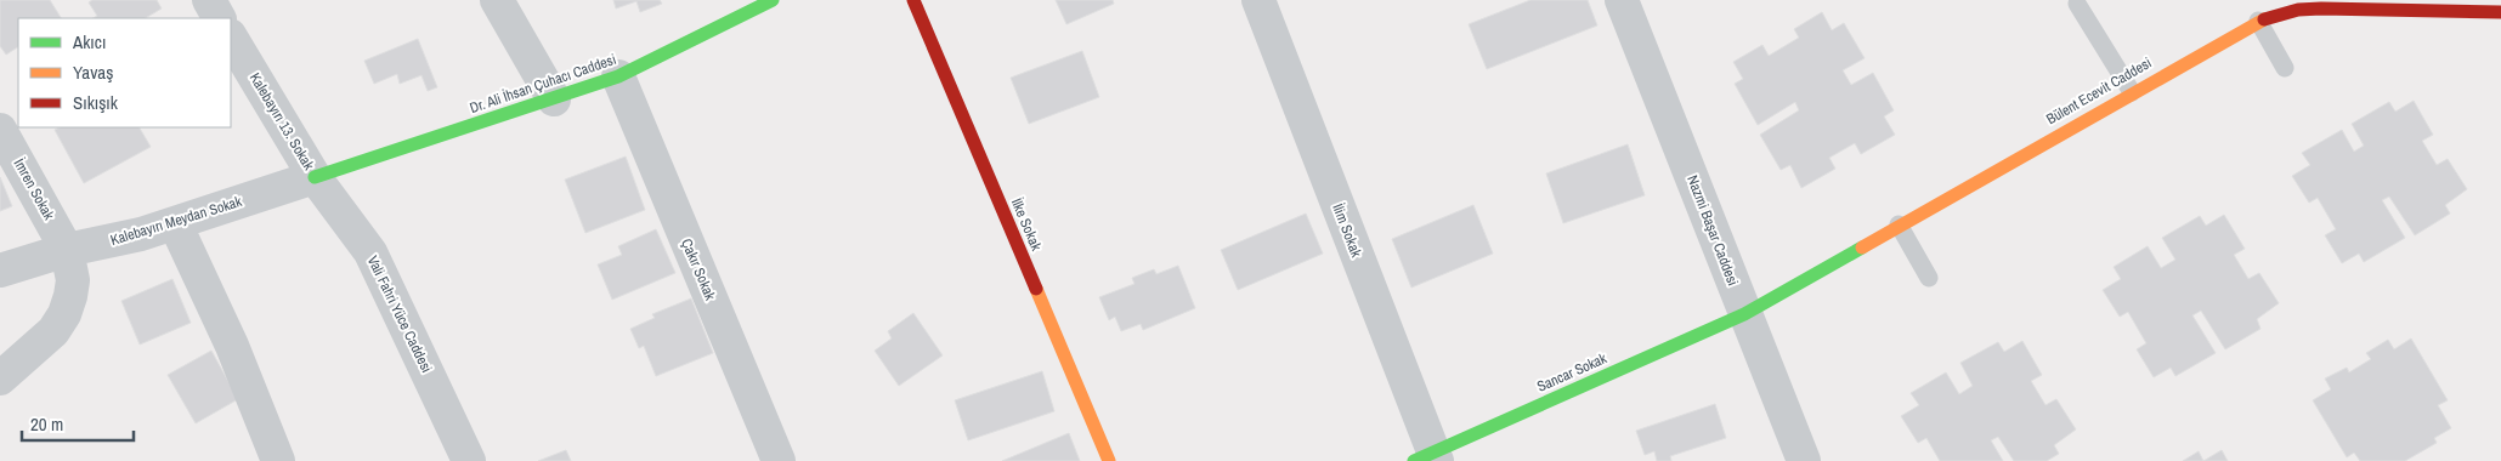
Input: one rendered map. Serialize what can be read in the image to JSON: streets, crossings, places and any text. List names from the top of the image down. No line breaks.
{"streets":{"street":["Dr. Ali İhsan Çuhacı Caddesi","Bülent Ecevit Caddesi","Kalebayırı 13. Sokak","İmren Sokak","Kalebayırı Meydan Sokak","İlke Sokak","İlim Sokak","Nazmi Başar Caddesi","Çakır Sokak","Vali Fahri Yüce Caddesi","Sancar Sokak"]},"crossings":[["Dr. Ali İhsan Çuhacı Caddesi","Kalebayırı 13. Sokak"],["Dr. Ali İhsan Çuhacı Caddesi","Kalebayırı Meydan Sokak"],["Dr. Ali İhsan Çuhacı Caddesi","Çakır Sokak"],["Dr. Ali İhsan Çuhacı Caddesi","Vali Fahri Yüce Caddesi"],["Bülent Ecevit Caddesi","Nazmi Başar Caddesi"],["Bülent Ecevit Caddesi","Sancar Sokak"],["Kalebayırı 13. Sokak","Kalebayırı Meydan Sokak"],["Kalebayırı 13. Sokak","Vali Fahri Yüce Caddesi"],["İmren Sokak","Kalebayırı Meydan Sokak"],["Kalebayırı Meydan Sokak","Vali Fahri Yüce Caddesi"],["İlim Sokak","Sancar Sokak"],["Nazmi Başar Caddesi","Sancar Sokak"]],"legend":["Akıcı","Yavaş","Sıkışık"],"scale_bar":"20 m"}
